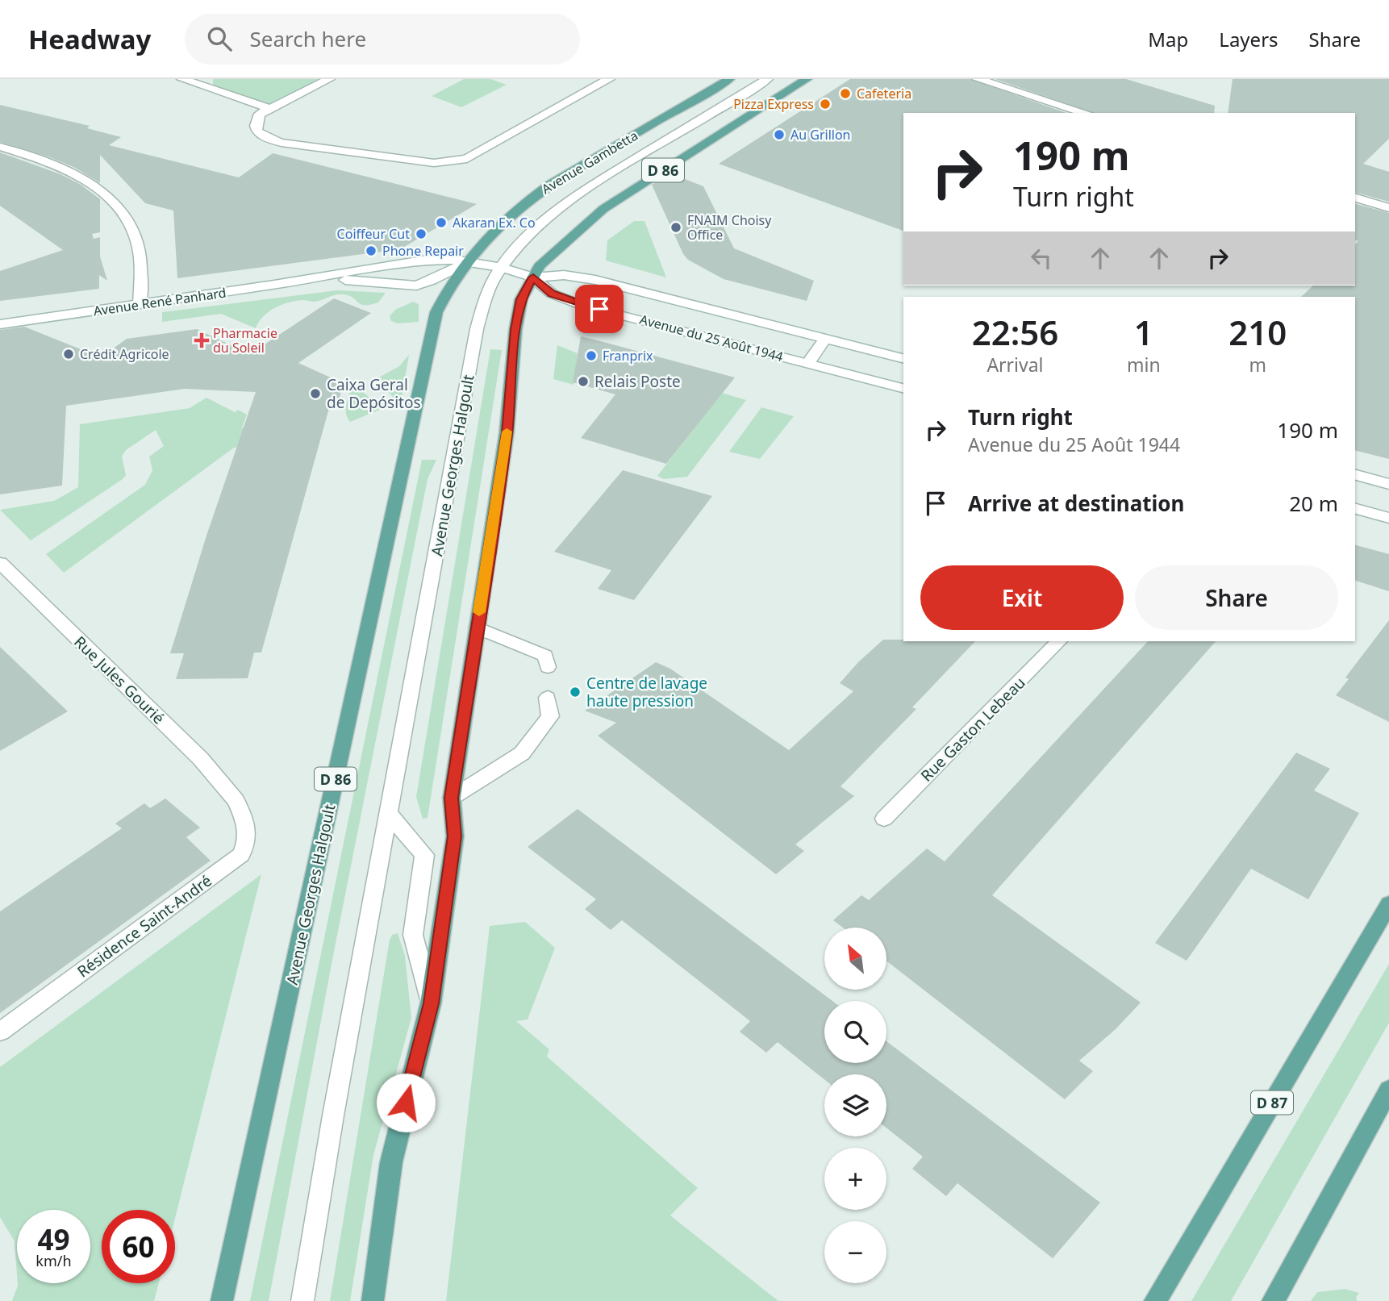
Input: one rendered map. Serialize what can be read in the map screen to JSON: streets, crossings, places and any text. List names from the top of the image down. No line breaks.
{"streets":{"main road":["Avenue Gambetta","D 86","Avenue René Panhard","Avenue du 25 Août 1944","Avenue Georges Halgoult","Rue Jules Gourié","Rue Gaston Lebeau","Résidence Saint-André","D 87"]},"crossings":[["Avenue Gambetta","Avenue René Panhard"],["Avenue Gambetta","Avenue Georges Halgoult"],["D 86","Avenue René Panhard"],["D 86","Avenue du 25 Août 1944"],["Avenue René Panhard","Avenue du 25 Août 1944"],["Avenue René Panhard","Avenue Georges Halgoult"],["Rue Jules Gourié","Résidence Saint-André"]],"places":{"other":["Cafeteria","Pizza Express","Au Grillon","Akaran Ex. Co","FNAIM Choisy Office","Coiffeur Cut","Phone Repair","Crédit Agricole","Franprix","Relais Poste","Caixa Geral de Depósitos","Centre de lavage haute pression"],"health":["Pharmacie du Soleil"]},"north":"top left","page":{"header":"Headway","search":"Search here","nav":["Map","Layers","Share"],"turn":["190 m","Turn right"],"eta":["22:56","Arrival","1","min","210","m"],"list":[{"name":"Turn right","note":"Avenue du 25 Août 1944","value":"190 m"},{"name":"Arrive at destination","value":"20 m"}],"buttons":["Exit","Share"],"map_buttons":["+","−"],"speed":"49 km/h","limit":"60"}}
